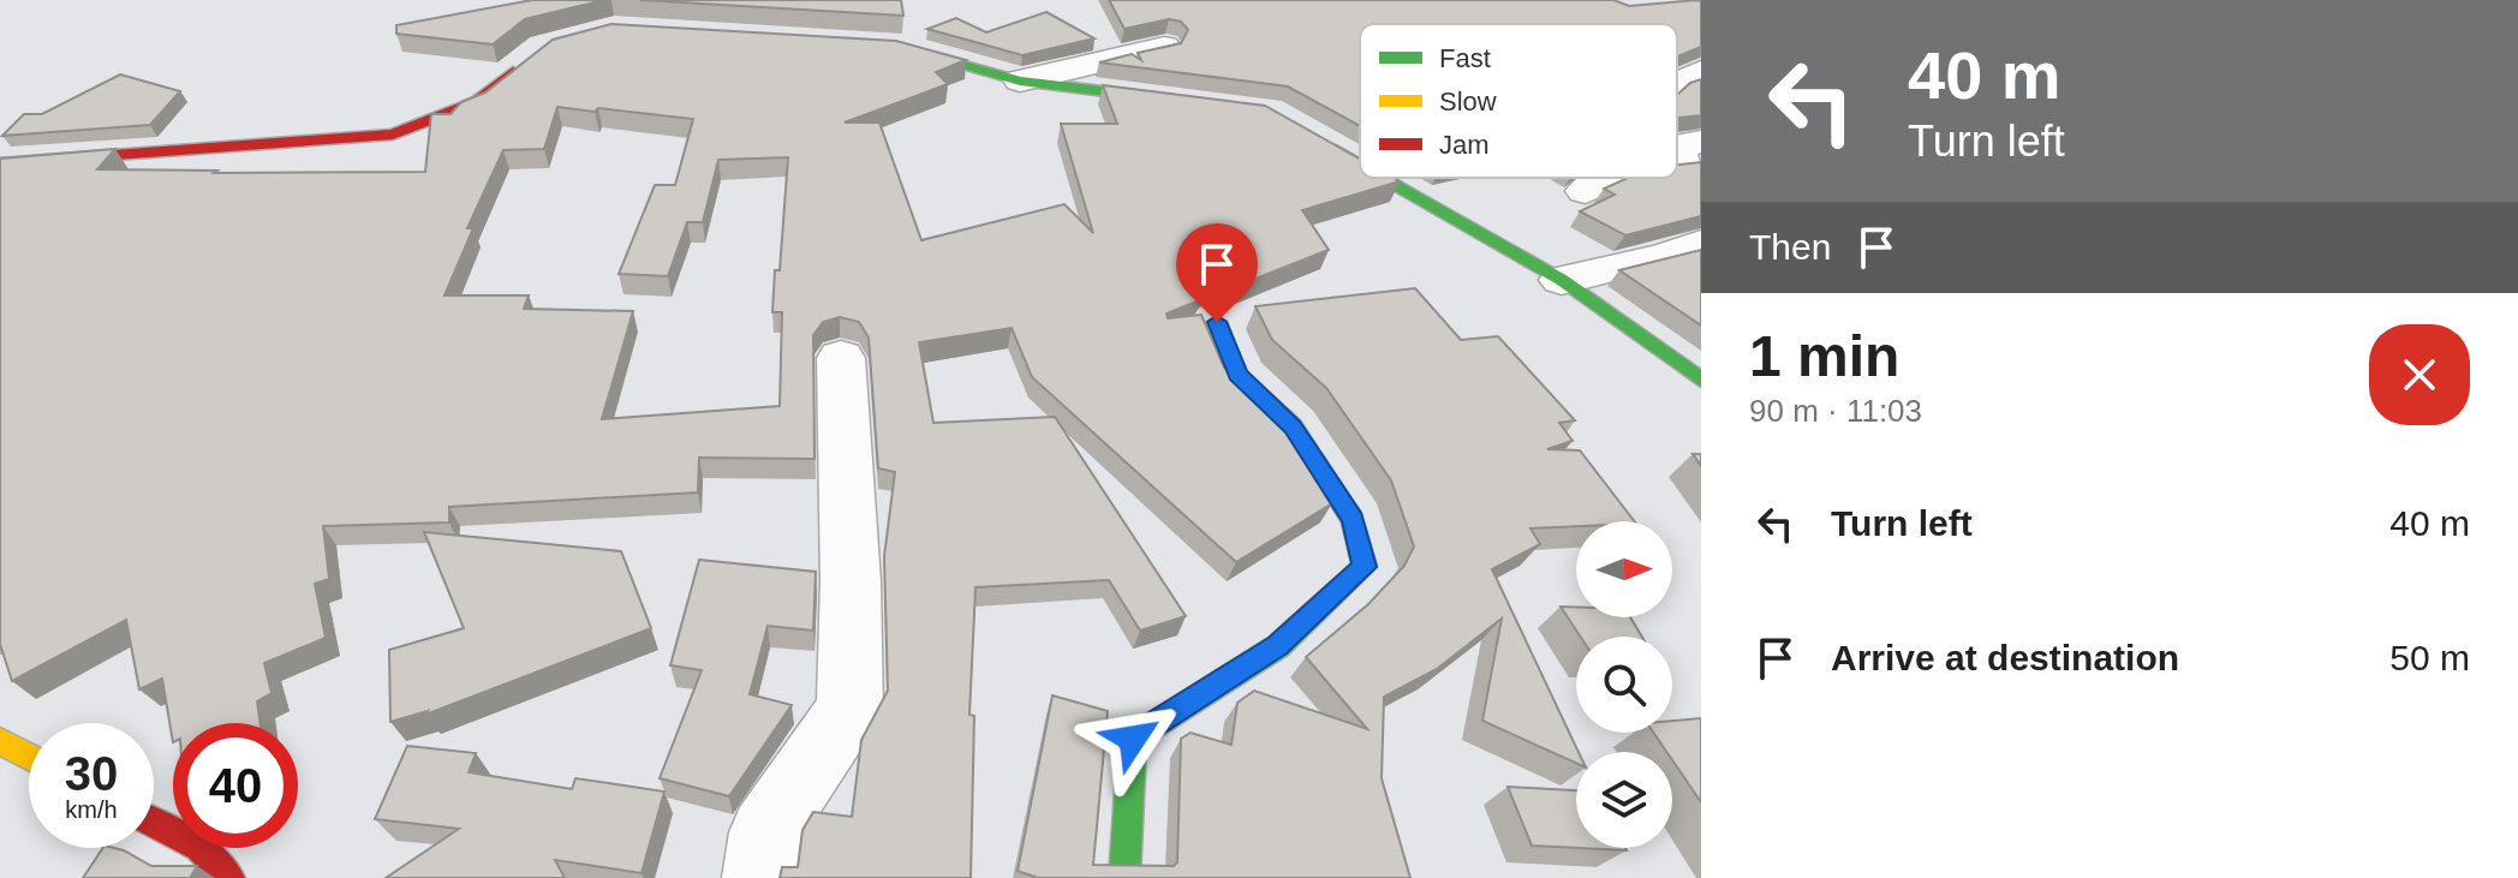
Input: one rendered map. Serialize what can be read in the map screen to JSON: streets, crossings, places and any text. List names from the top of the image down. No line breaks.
{"legend":["Fast","Slow","Jam"],"north":"right","page":{"turn":["40 m","Turn left"],"then":"Then","heading":["1 min","90 m · 11:03"],"list":[{"name":"Turn left","value":"40 m"},{"name":"Arrive at destination","value":"50 m"}],"speed":"30 km/h","limit":"40"}}
